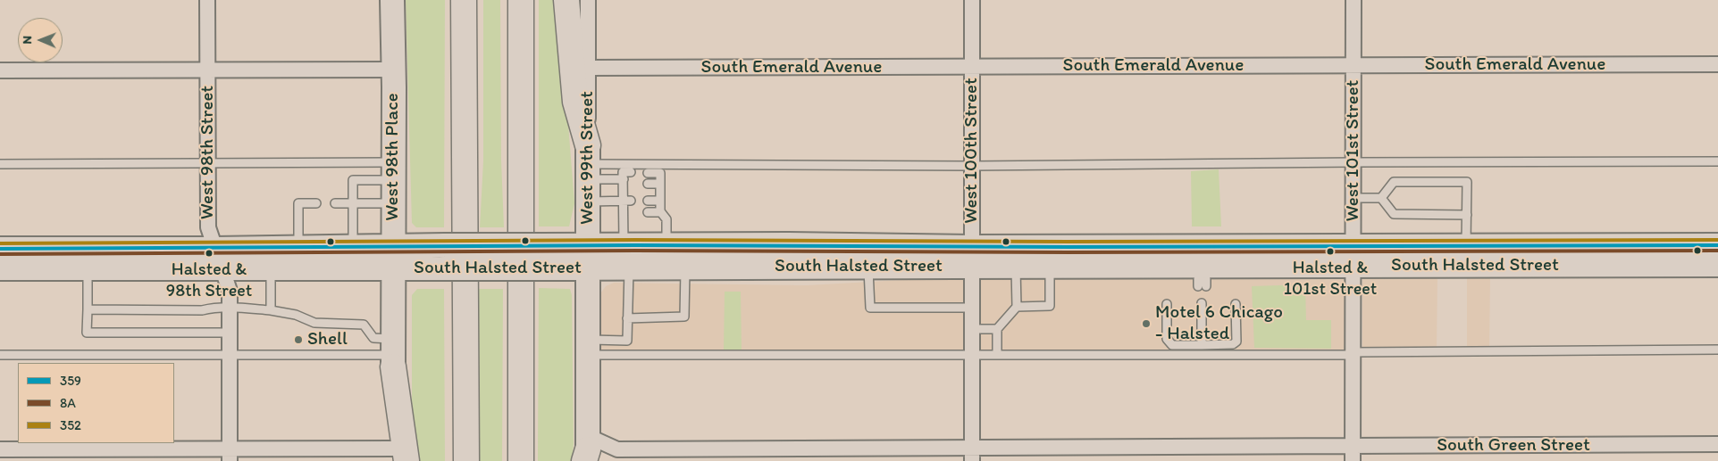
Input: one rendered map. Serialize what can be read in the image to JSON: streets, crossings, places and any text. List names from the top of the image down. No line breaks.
{"streets":{"main road":["West 98th Place","West 99th Street","South Halsted Street"],"street":["South Emerald Avenue","West 100th Street","West 101st Street","West 98th Street","South Green Street"]},"crossings":[["South Emerald Avenue","West 100th Street"],["South Emerald Avenue","West 101st Street"],["South Emerald Avenue","West 99th Street"],["West 100th Street","South Halsted Street"],["West 100th Street","South Green Street"],["West 101st Street","South Halsted Street"],["West 101st Street","South Green Street"],["West 98th Street","South Halsted Street"],["West 98th Place","South Halsted Street"],["West 99th Street","South Halsted Street"],["West 99th Street","South Green Street"]],"places":["Halsted & 101st Street","Halsted & 98th Street","Motel 6 Chicago - Halsted","Shell"],"lines":["transit line 352","transit line 359","transit line 8A"],"legend":["359","8A","352"],"north":"left"}
